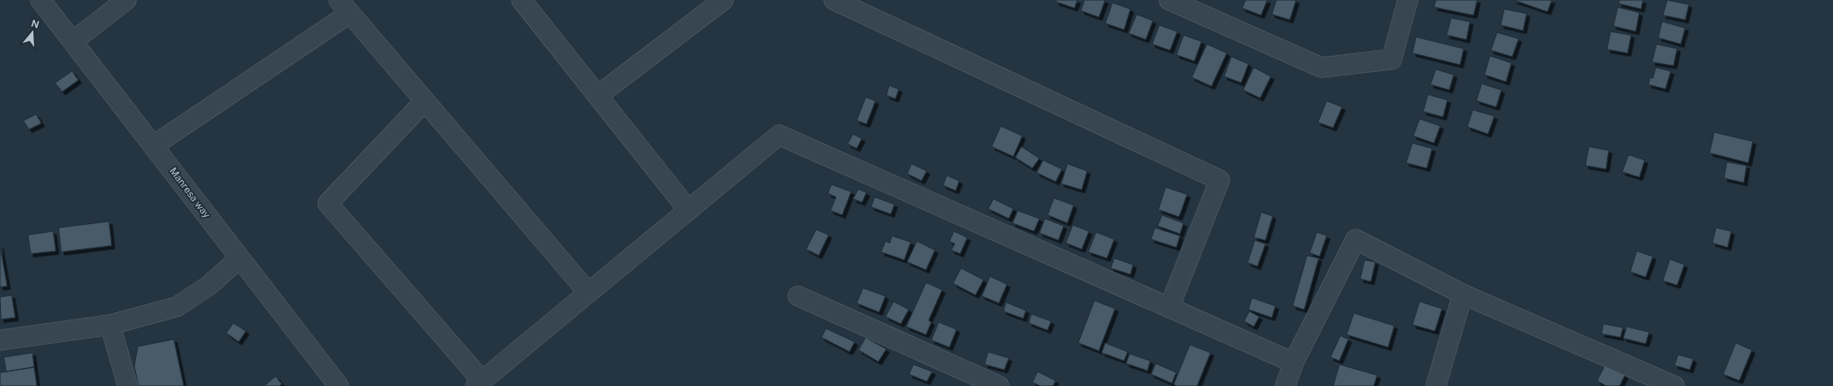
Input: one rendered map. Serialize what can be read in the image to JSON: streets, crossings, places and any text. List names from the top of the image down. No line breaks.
{"streets":{"street":["Manresa way"]},"north":"top"}
